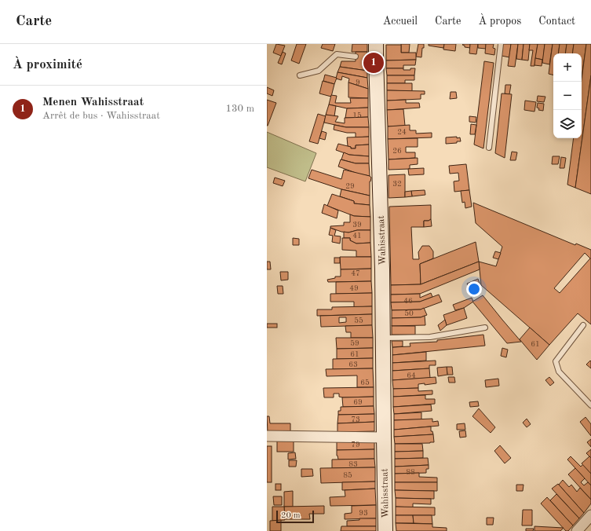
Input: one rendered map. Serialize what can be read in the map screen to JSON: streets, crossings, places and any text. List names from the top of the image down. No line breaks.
{"streets":{"street":["Wahisstraat"]},"house_numbers":["9","15","24","26","32","29","39","41","47","49","46","50","55","59","61","61","63","64","65","69","73","79","83","88","85","93"],"scale_bar":"20 m","page":{"header":"Carte","nav":["Accueil","Carte","À propos","Contact"],"heading":"À proximité","pins":"1","map_buttons":["+","−"],"list":[{"mark":"1","name":"Menen Wahisstraat","note":"Arrêt de bus · Wahisstraat","value":"130 m"}],"scale":"20 m"}}
